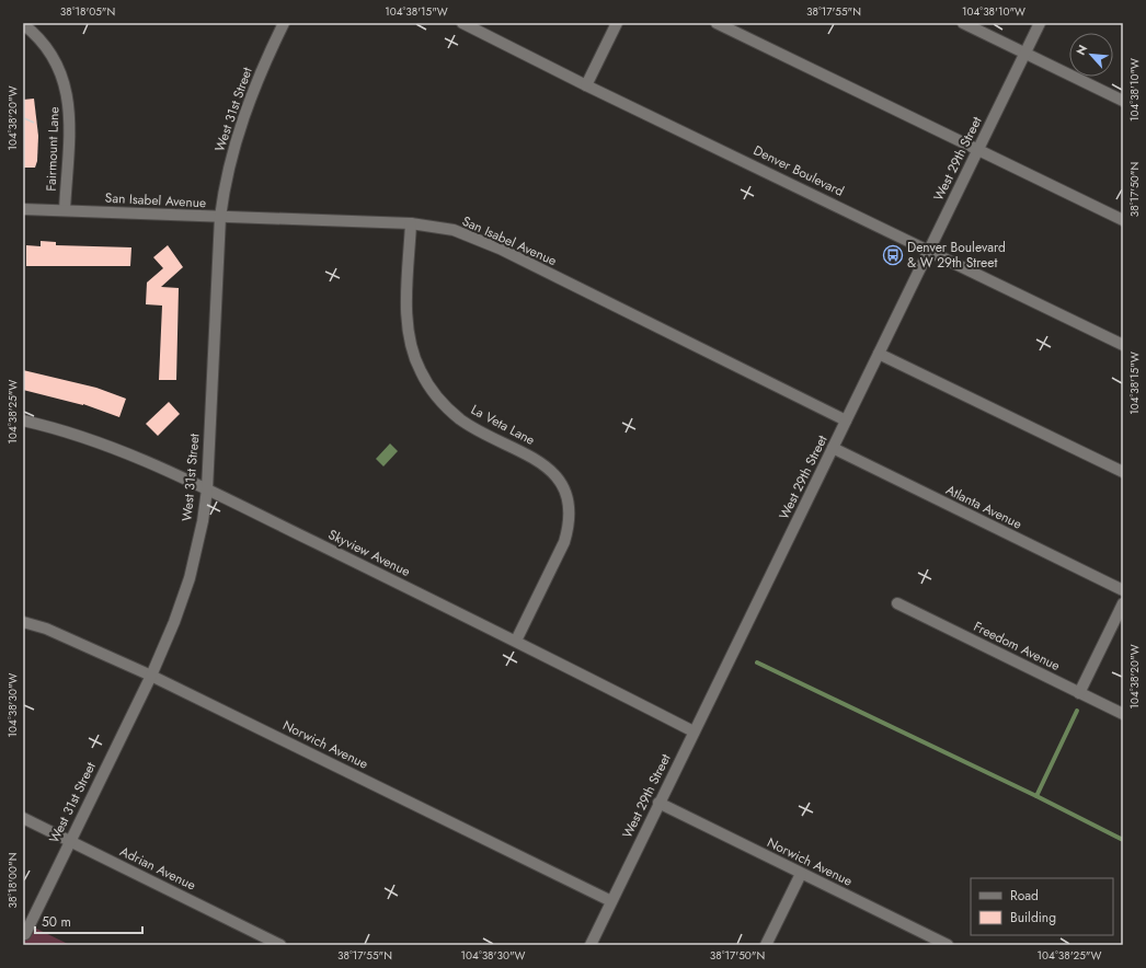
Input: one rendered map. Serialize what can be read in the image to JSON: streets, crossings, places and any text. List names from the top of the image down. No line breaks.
{"streets":{"street":["West 31st Street","Fairmount Lane","West 29th Street","Denver Boulevard","San Isabel Avenue","La Veta Lane","Atlanta Avenue","Skyview Avenue","Freedom Avenue","Norwich Avenue","Adrian Avenue"]},"crossings":[["West 31st Street","San Isabel Avenue"],["West 31st Street","Skyview Avenue"],["West 31st Street","Norwich Avenue"],["West 31st Street","Adrian Avenue"],["Fairmount Lane","San Isabel Avenue"],["West 29th Street","Denver Boulevard"],["West 29th Street","San Isabel Avenue"],["West 29th Street","Atlanta Avenue"],["West 29th Street","Skyview Avenue"],["West 29th Street","Norwich Avenue"],["San Isabel Avenue","La Veta Lane"],["La Veta Lane","Skyview Avenue"]],"places":{"bus stop":["Denver Boulevard & W 29th Street"]},"legend":["Road","Building"],"scale_bar":"50 m","north":"top left","coordinates":["38°18'05\"N","104°38'15\"W","38°17'55\"N","104°38'10\"W","104°38'20\"W","38°17'50\"N","104°38'25\"W","104°38'30\"W","38°18'00\"N"]}
